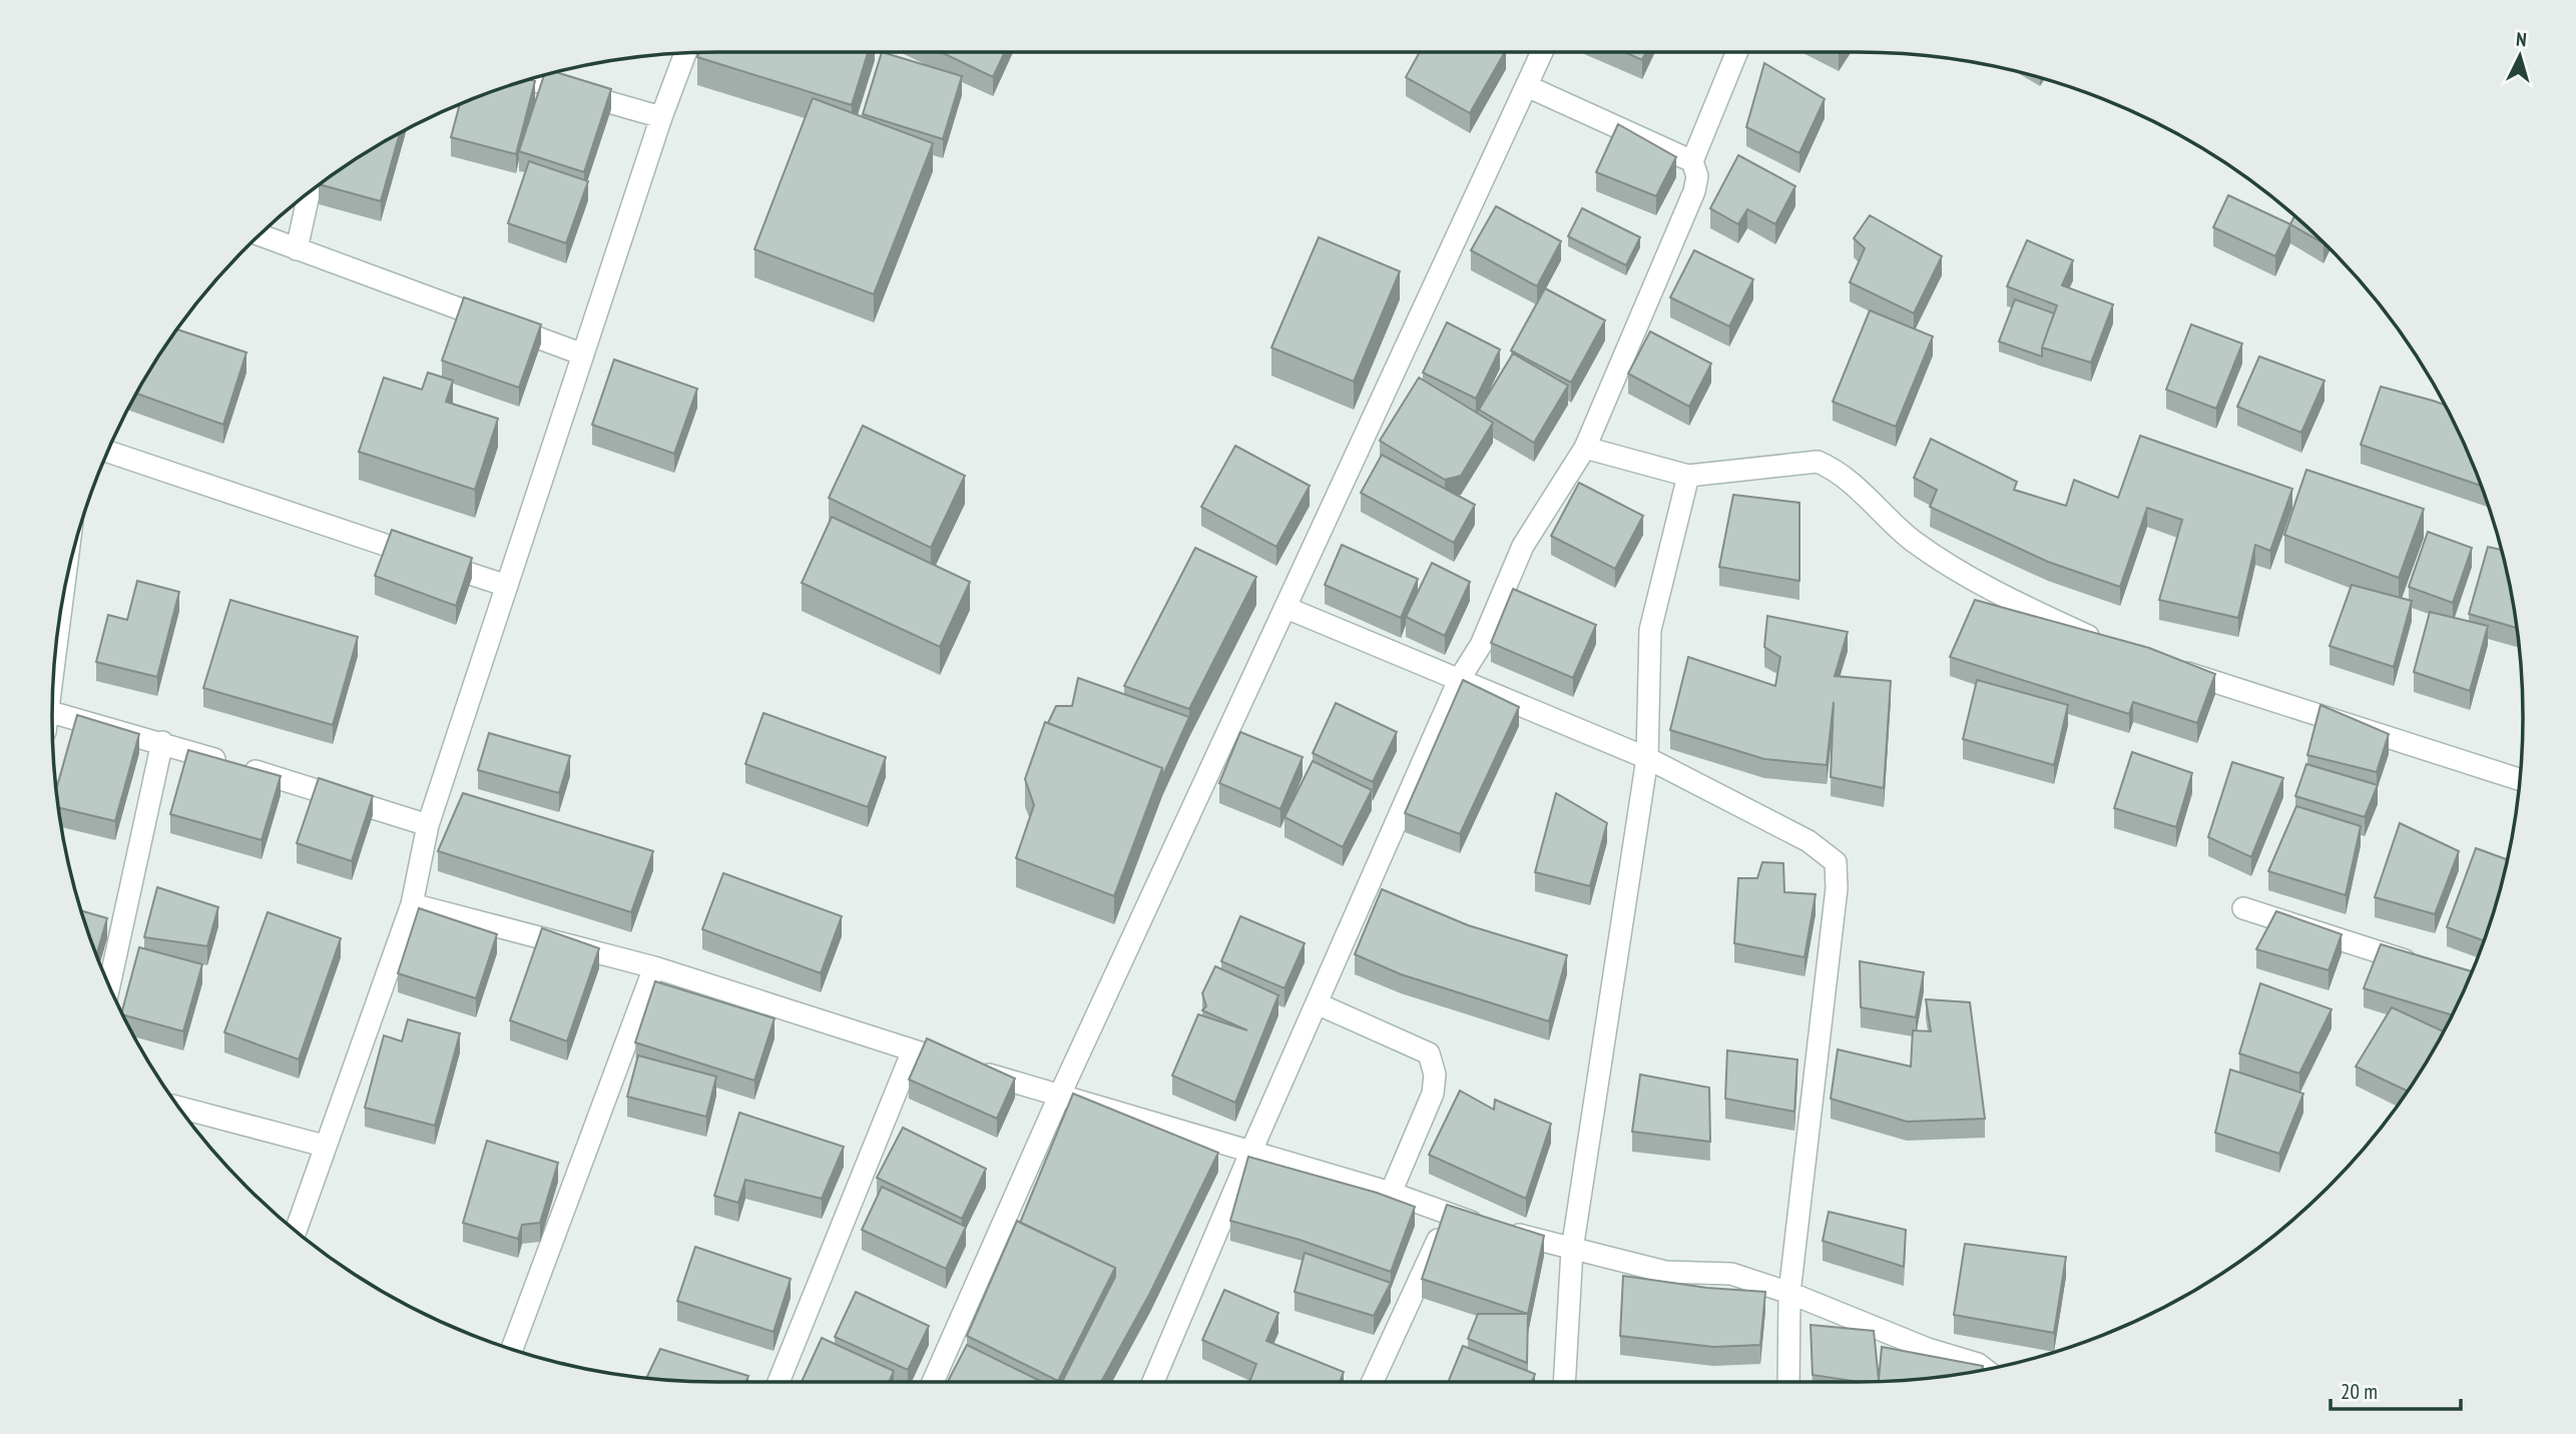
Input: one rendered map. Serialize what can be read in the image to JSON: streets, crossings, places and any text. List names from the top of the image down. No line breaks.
{"scale_bar":"20 m","north":"top"}
